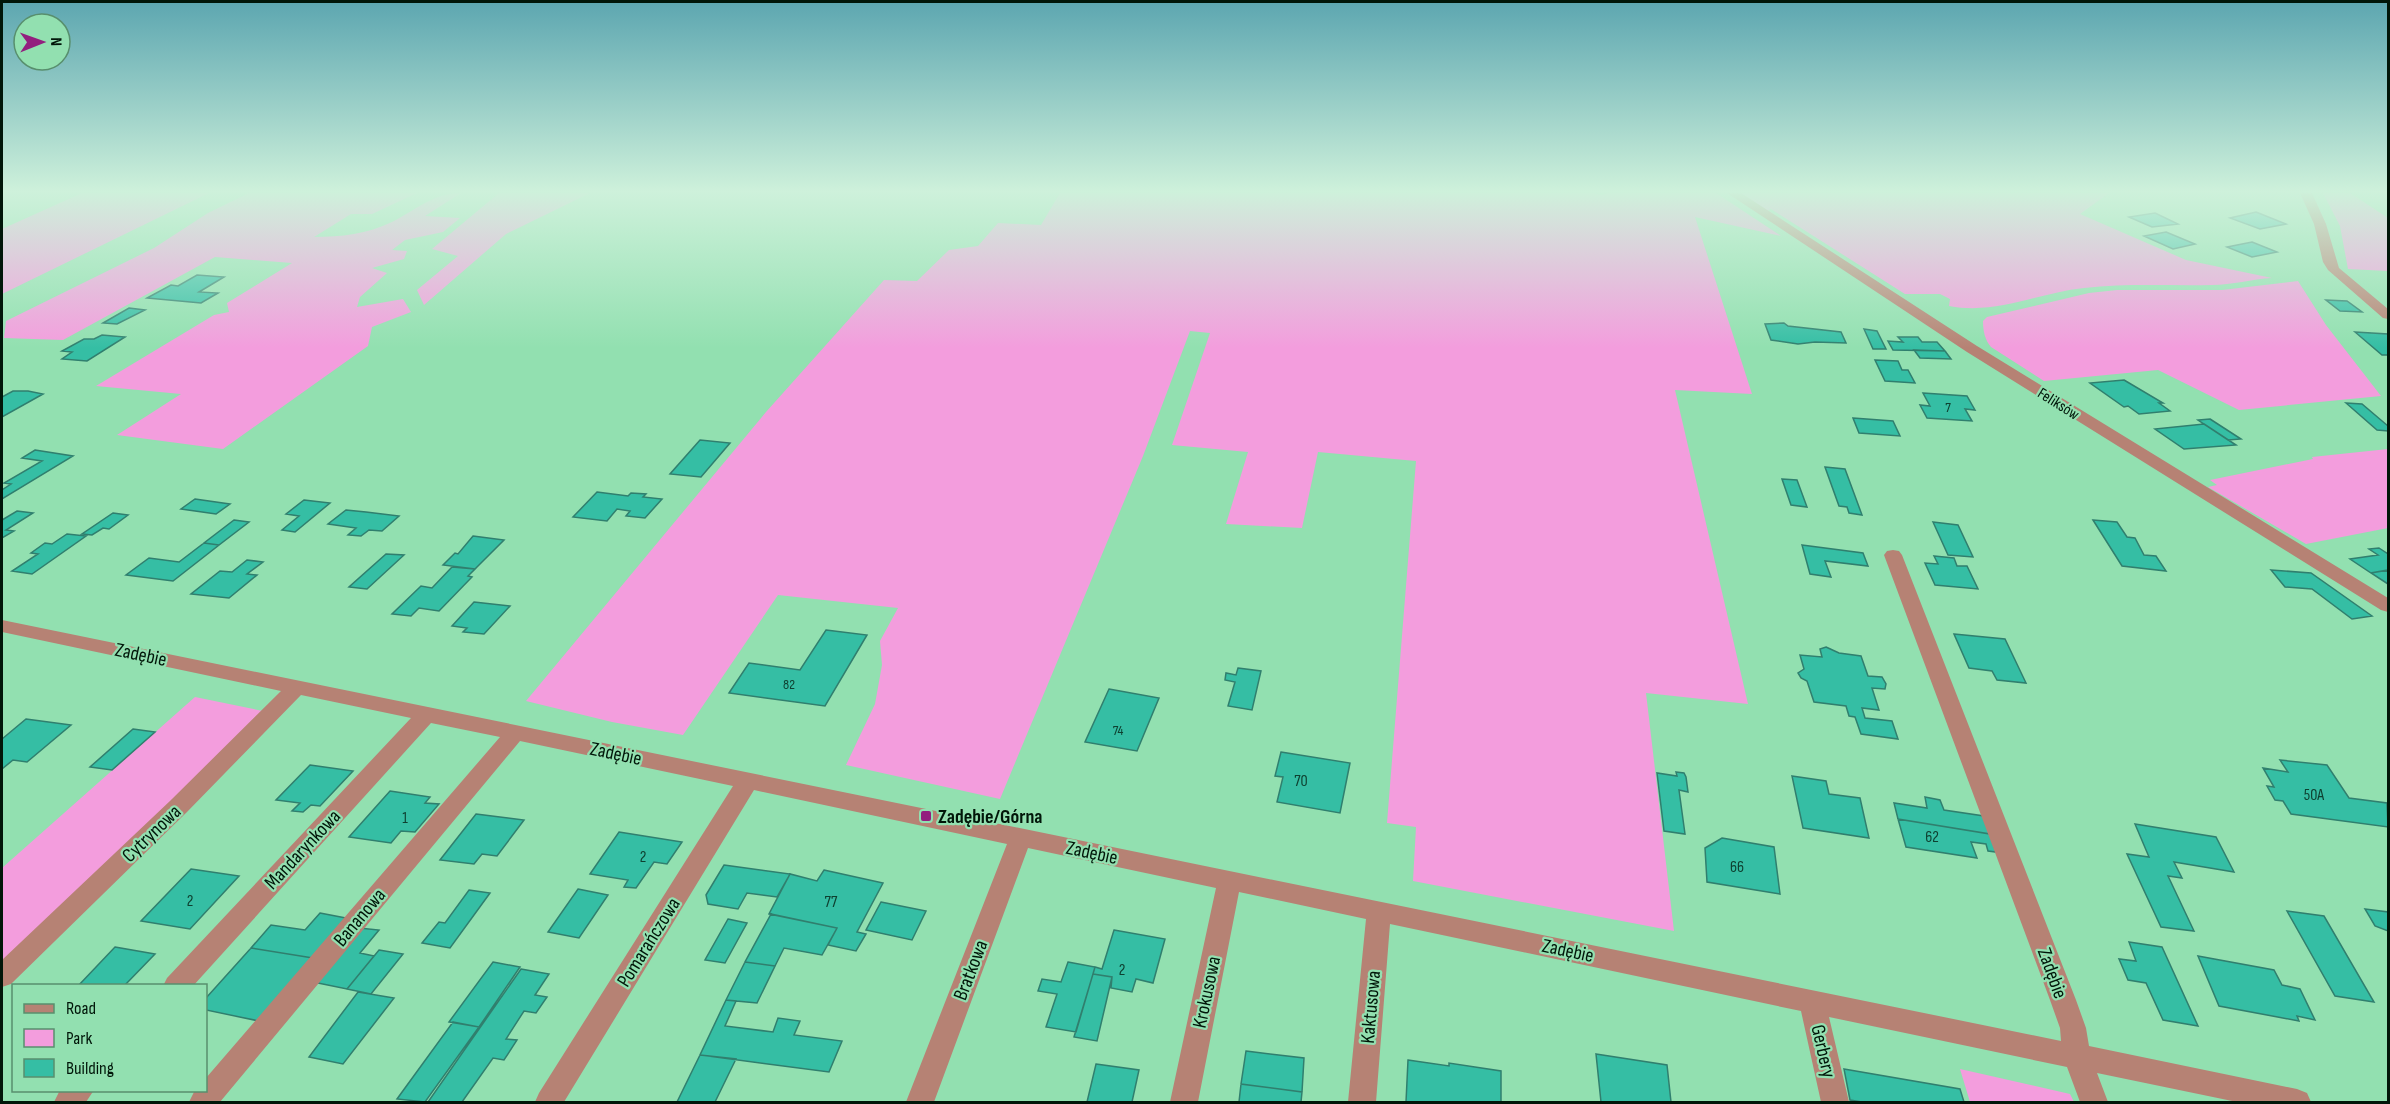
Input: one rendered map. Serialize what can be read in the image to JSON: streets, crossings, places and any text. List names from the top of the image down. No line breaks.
{"streets":{"street":["Feliksów","Zadębie","Cytrynowa","Mandarynkowa","Bananowa","Pomarańczowa","Bratkowa","Krokusowa","Kaktusowa","Gerbery"]},"crossings":[["Zadębie","Cytrynowa"],["Zadębie","Mandarynkowa"],["Zadębie","Bananowa"],["Zadębie","Pomarańczowa"],["Zadębie","Bratkowa"],["Zadębie","Krokusowa"],["Zadębie","Kaktusowa"],["Zadębie","Gerbery"]],"places":{"transit":["Zadębie/Górna"]},"house_numbers":["7","82","74","70","50A","1","62","2","66","2","77","2"],"legend":["Road","Park","Building"],"north":"right"}
